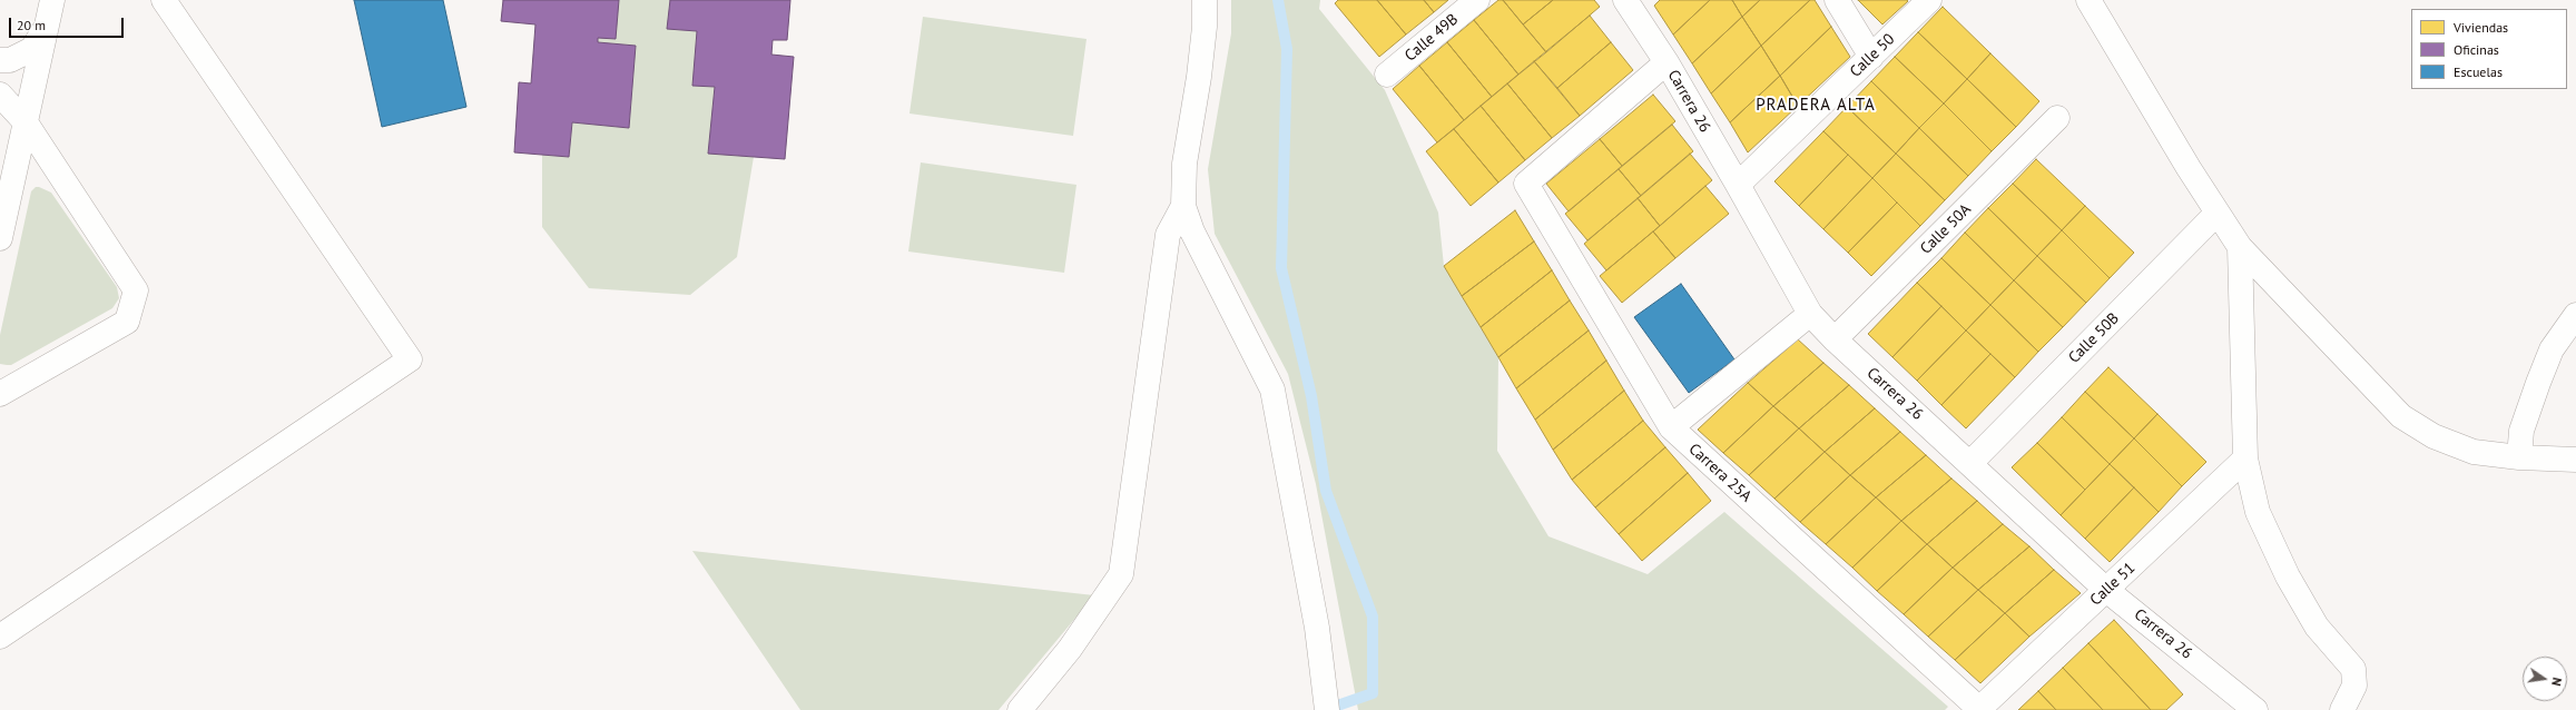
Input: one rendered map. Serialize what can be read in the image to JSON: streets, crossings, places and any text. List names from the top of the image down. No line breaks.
{"streets":{"street":["Calle 49B","Calle 50","Carrera 26","Calle 50A","Calle 50B","Carrera 25A","Calle 51"]},"crossings":[["Calle 50","Carrera 26"],["Carrera 26","Calle 50A"],["Carrera 26","Calle 50B"],["Carrera 26","Carrera 25A"],["Carrera 26","Calle 51"],["Carrera 25A","Calle 51"]],"districts":["PRADERA ALTA"],"legend":["Viviendas","Oficinas","Escuelas"],"scale_bar":"20 m","north":"right"}
